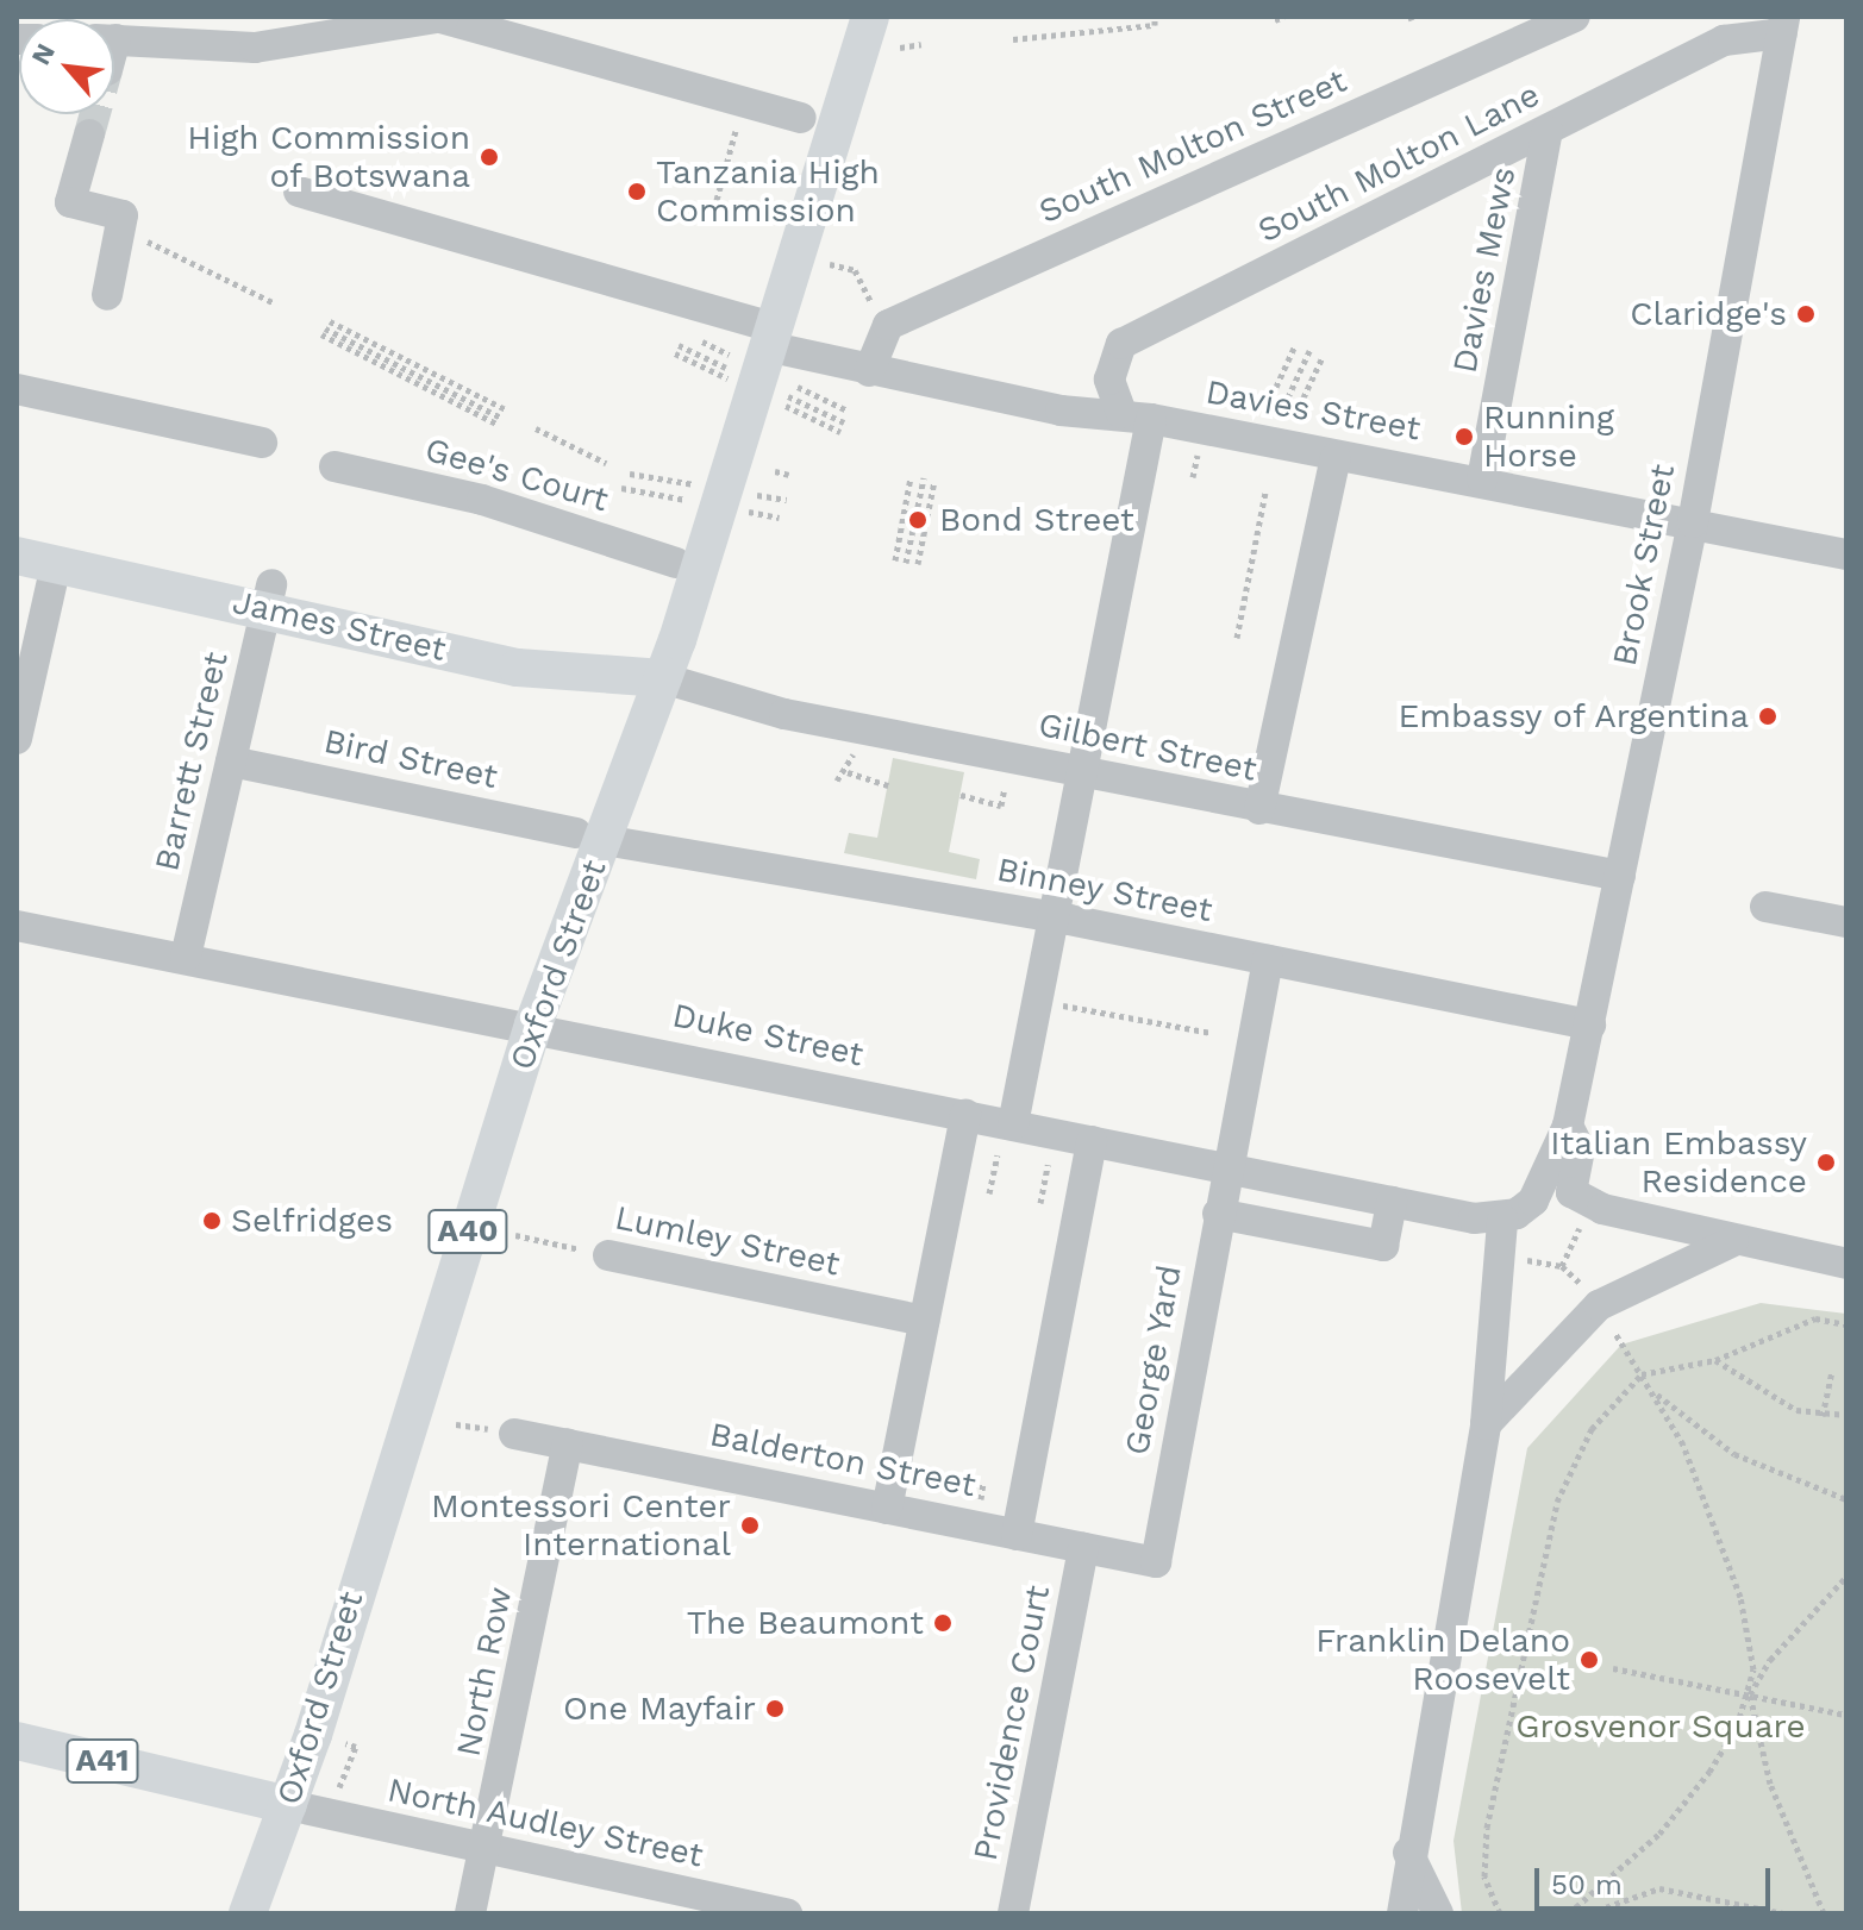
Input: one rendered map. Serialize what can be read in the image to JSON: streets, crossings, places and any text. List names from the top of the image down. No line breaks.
{"streets":{"main road":["James Street","Oxford Street","A40","A41"],"street":["South Molton Street","South Molton Lane","Davies Mews","Davies Street","Gee's Court","Brook Street","Gilbert Street","Bird Street","Barrett Street","Binney Street","Duke Street","Lumley Street","George Yard","Balderton Street","North Row","Providence Court","North Audley Street"]},"crossings":[["South Molton Street","Davies Street"],["South Molton Lane","Davies Mews"],["South Molton Lane","Davies Street"],["South Molton Lane","Brook Street"],["Davies Mews","Davies Street"],["Davies Street","Brook Street"],["Davies Street","Oxford Street"],["Brook Street","Gilbert Street"],["Brook Street","Binney Street"],["James Street","Gilbert Street"],["James Street","Barrett Street"],["James Street","Oxford Street"],["Gilbert Street","Oxford Street"],["Bird Street","Barrett Street"],["Bird Street","Binney Street"],["Bird Street","Oxford Street"],["Barrett Street","Duke Street"],["Binney Street","Oxford Street"],["Binney Street","George Yard"],["Oxford Street","Duke Street"],["Oxford Street","A41"],["Oxford Street","North Audley Street"],["Duke Street","George Yard"],["George Yard","Balderton Street"],["Balderton Street","North Row"],["Balderton Street","Providence Court"],["North Row","North Audley Street"],["A41","North Audley Street"]],"parks":["Grosvenor Square"],"places":["High Commission of Botswana","Tanzania High Commission","Claridge's","Running Horse","Bond Street","Embassy of Argentina","Italian Embassy Residence","Selfridges","Montessori Center International","The Beaumont","Franklin Delano Roosevelt","One Mayfair"],"scale_bar":"50 m","north":"top left"}
